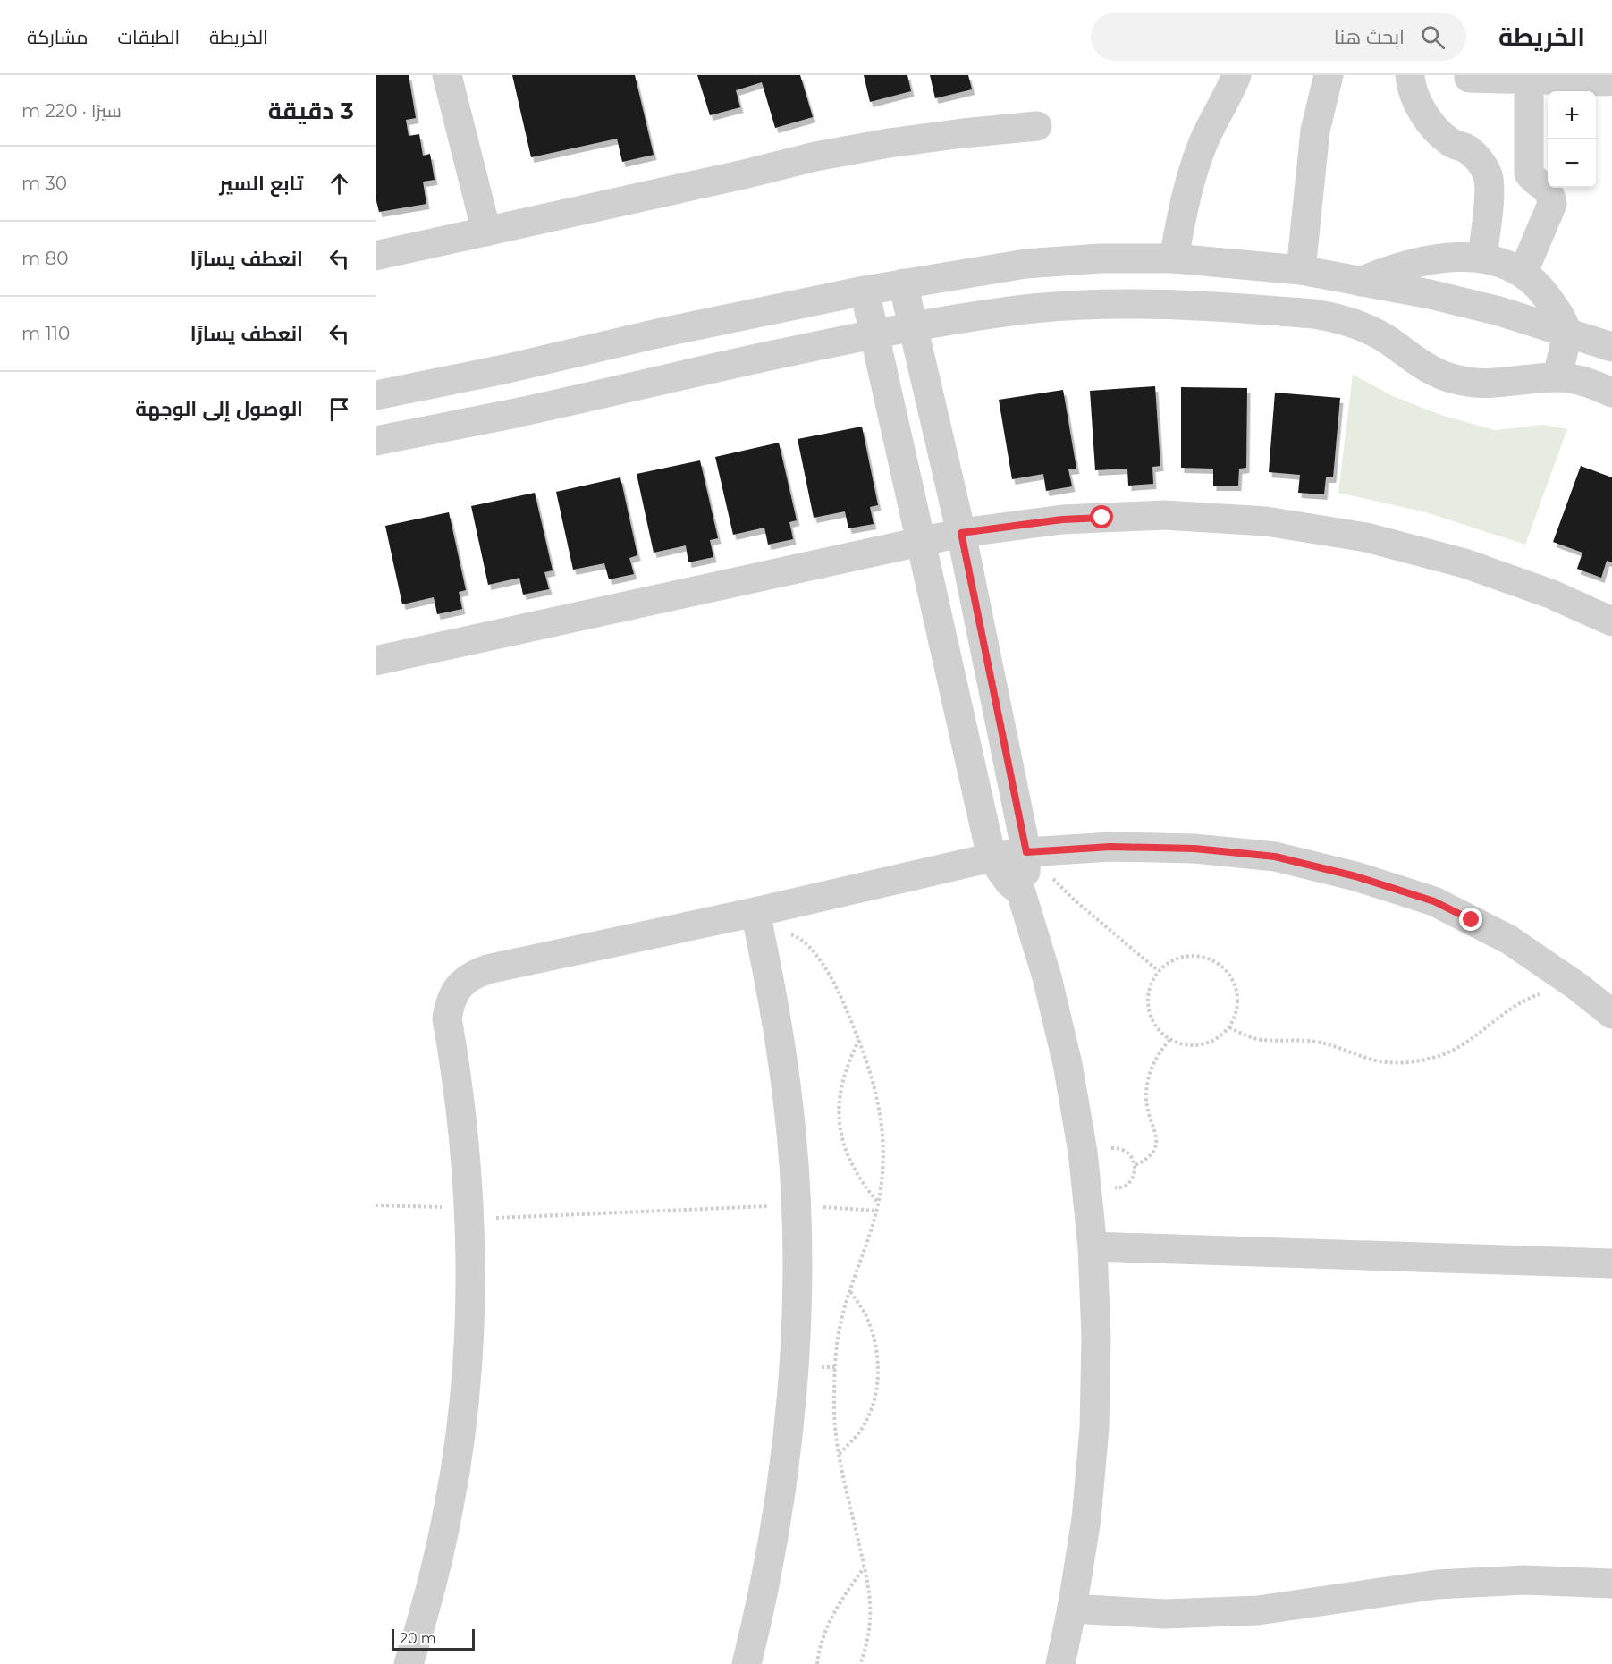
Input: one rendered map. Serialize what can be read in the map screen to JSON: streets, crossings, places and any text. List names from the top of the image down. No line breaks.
{"scale_bar":"20 m","page":{"header":"الخريطة","search":"ابحث هنا","nav":["الخريطة","الطبقات","مشاركة"],"heading":["3 دقيقة","سيرًا · 220 m"],"map_buttons":["+","−"],"list":[["تابع السير","30 m"],["انعطف يسارًا","80 m"],["انعطف يسارًا","110 m"],"الوصول إلى الوجهة"],"scale":"20 m"}}
